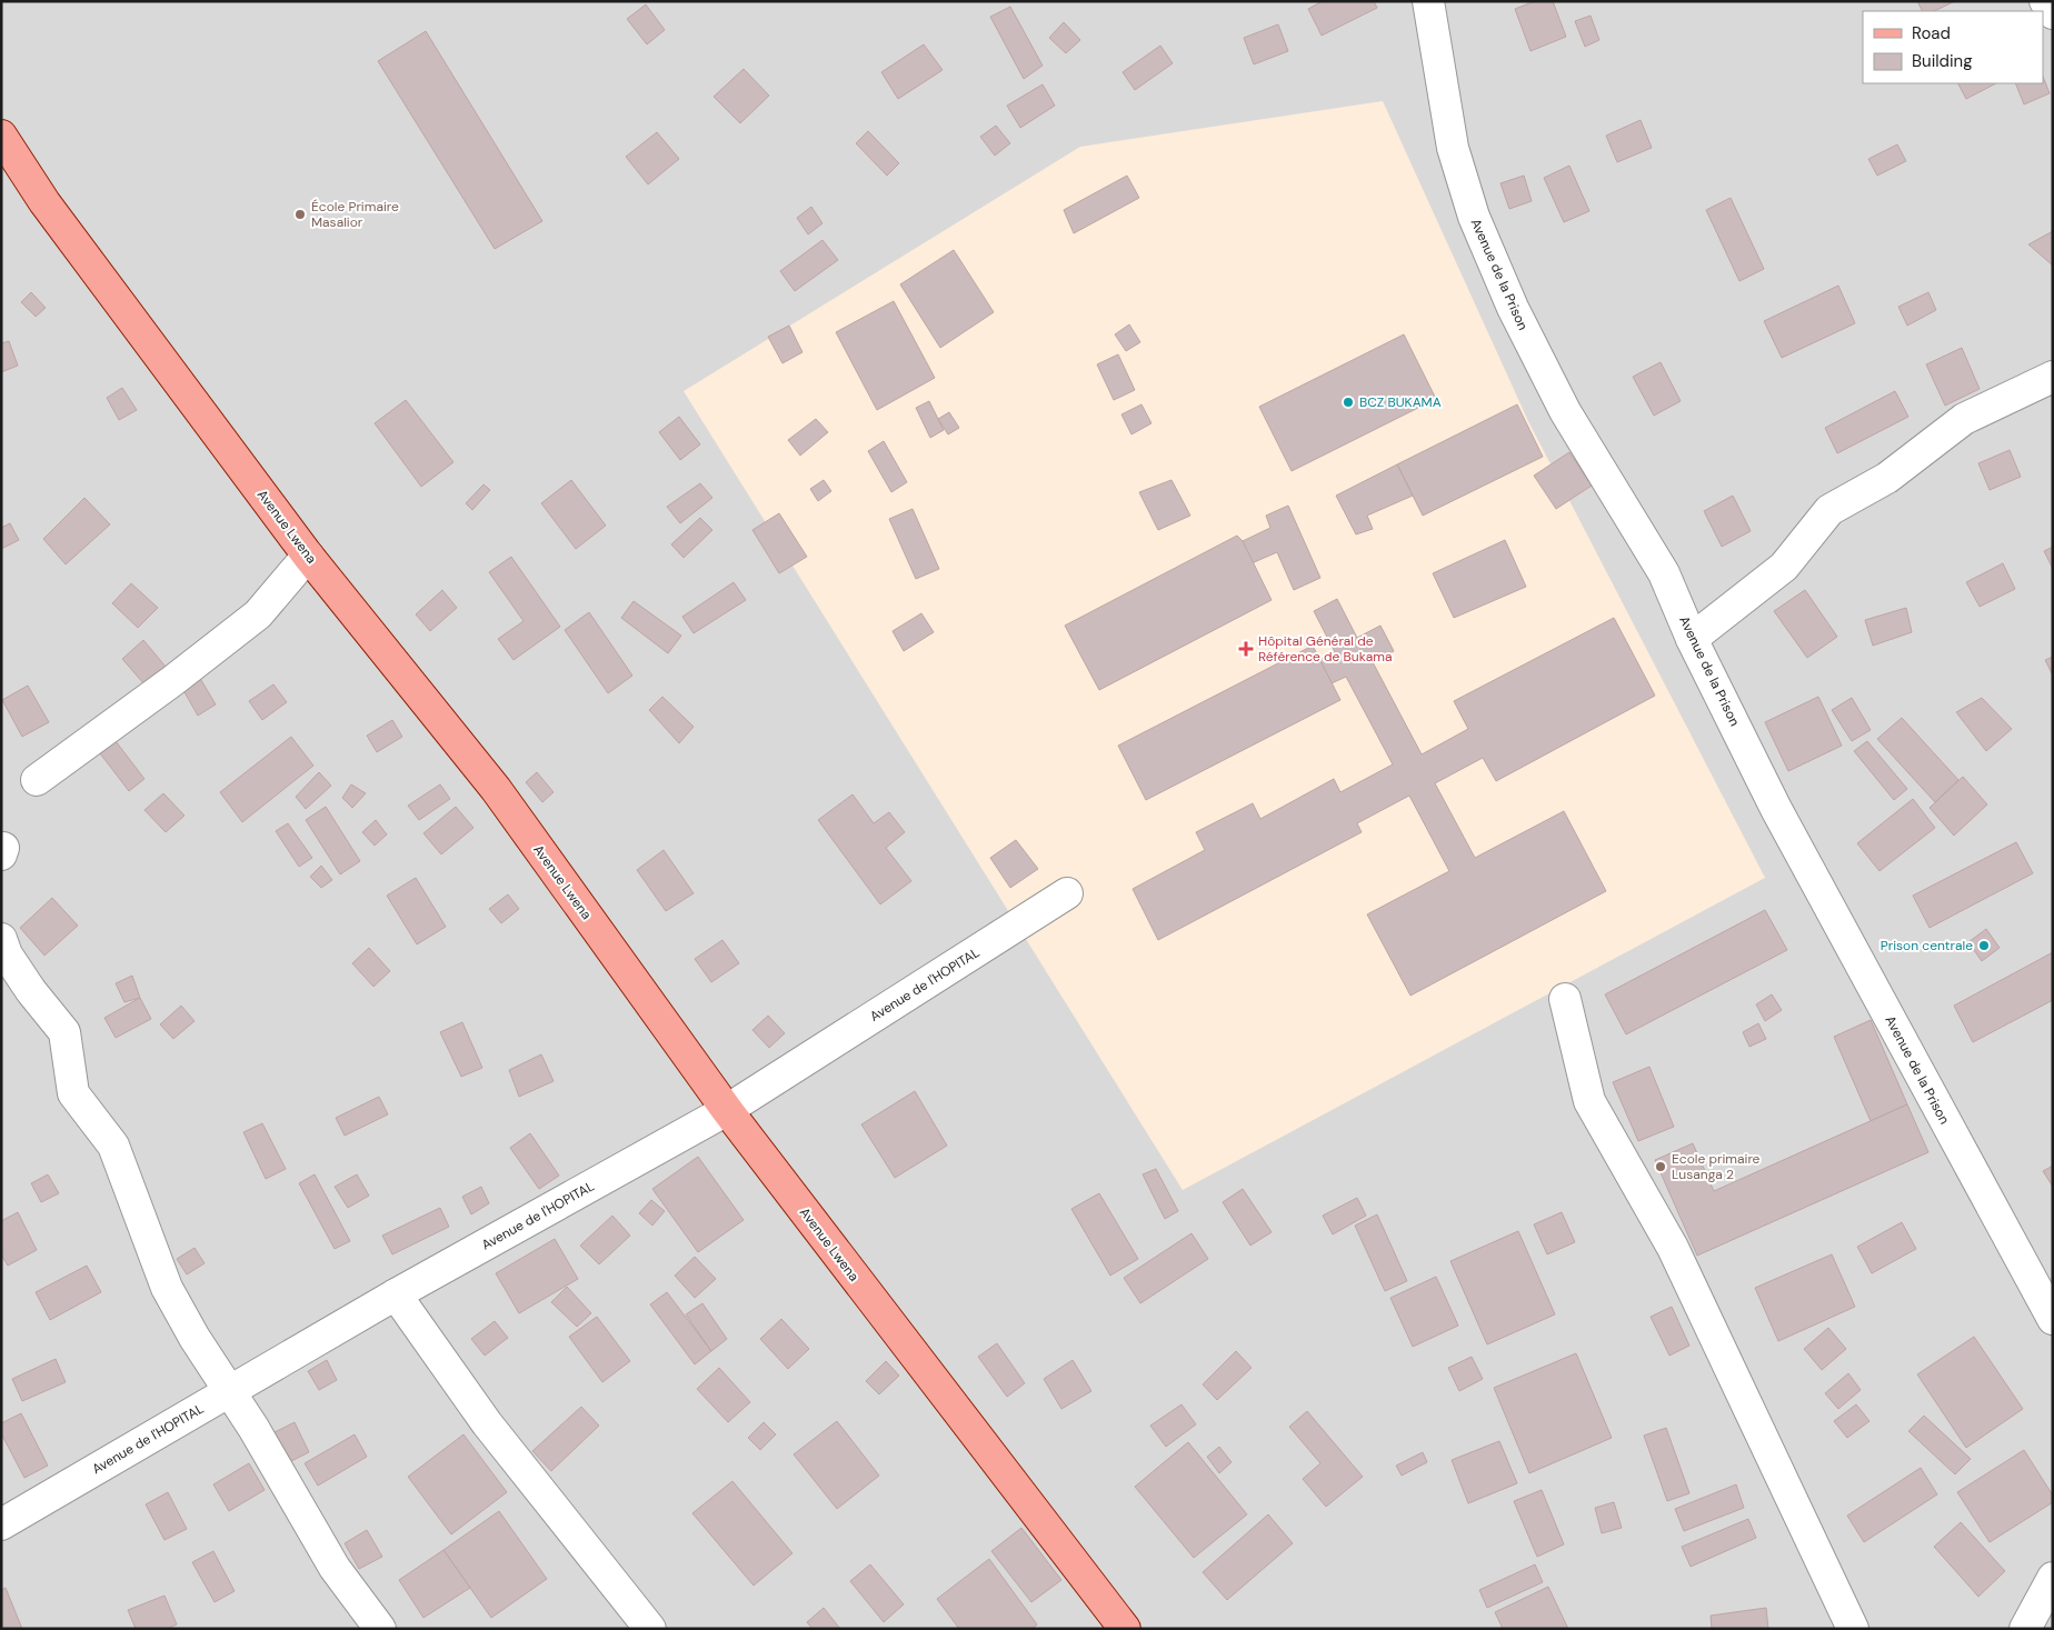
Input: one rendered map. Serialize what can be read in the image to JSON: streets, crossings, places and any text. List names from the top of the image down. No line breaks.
{"streets":{"main road":["Avenue Lwena"],"street":["Avenue de la Prison","Avenue de l'HOPITAL"]},"crossings":[["Avenue Lwena","Avenue de l'HOPITAL"]],"places":{"other":["École Primaire Masalior","BCZ BUKAMA","Prison centrale","Ecole primaire Lusanga 2"],"health":["Hôpital Général de Référence de Bukama"]},"legend":["Road","Building"]}
